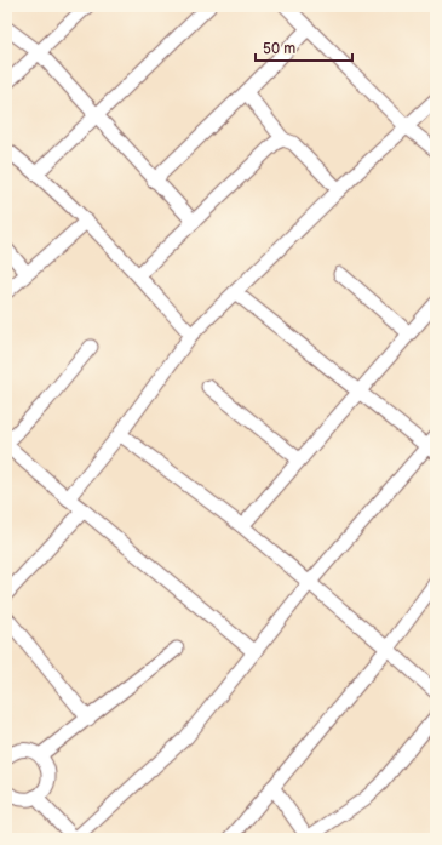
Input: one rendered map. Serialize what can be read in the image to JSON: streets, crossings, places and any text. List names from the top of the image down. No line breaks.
{"scale_bar":"50 m"}
